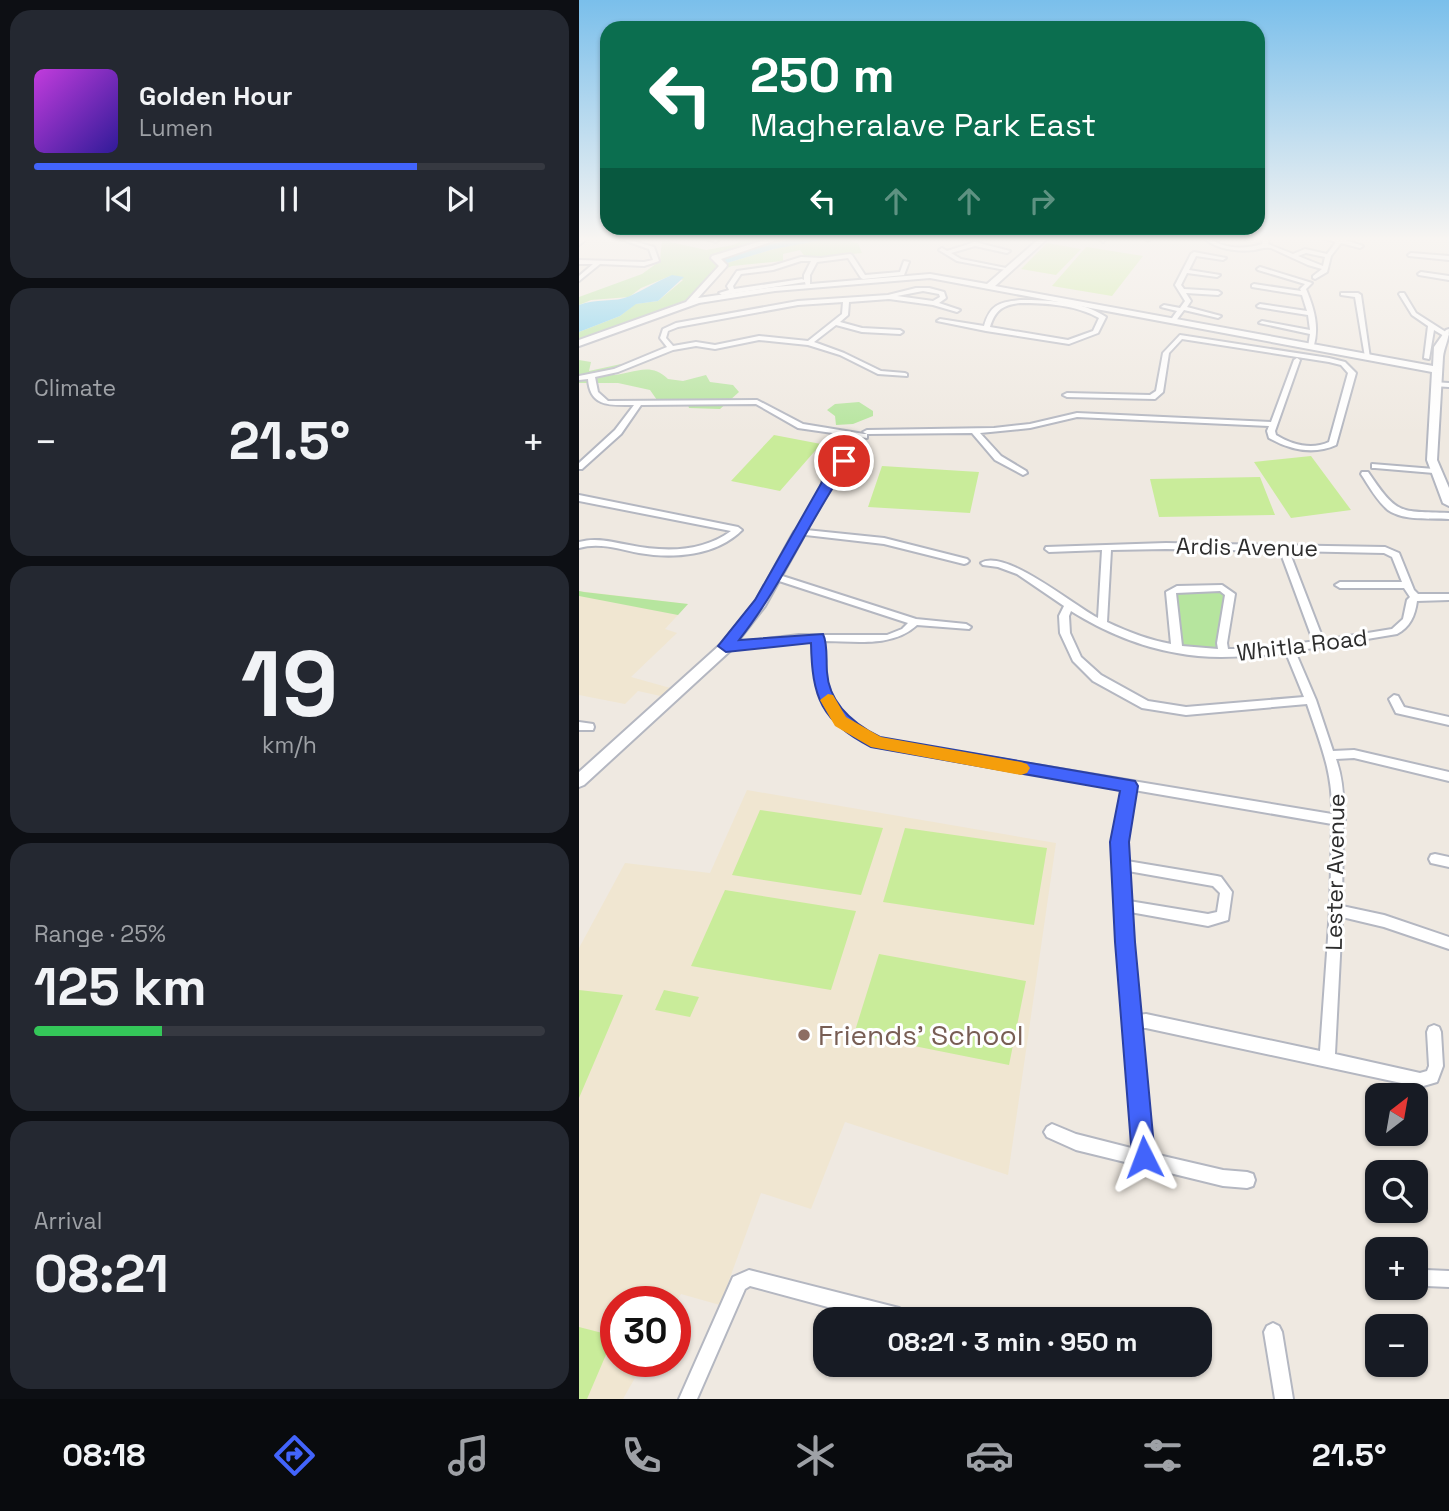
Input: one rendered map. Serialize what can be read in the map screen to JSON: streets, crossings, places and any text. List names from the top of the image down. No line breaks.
{"streets":{"street":["Ardis Avenue","Whitla Road","Lester Avenue"]},"crossings":[["Ardis Avenue","Whitla Road"],["Whitla Road","Lester Avenue"]],"places":["Friends' School"],"north":"top right","page":{"turn":["250 m","Magheralave Park East"],"song":["Golden Hour","Lumen"],"tile":["Climate",["19","km/h"],["Range · 25%","125 km"],["Arrival","08:21"]],"heat":["−","21.5°","+"],"map_buttons":["+","−"],"limit":"30","trip":"08:21 · 3 min · 950 m","tabs":["08:18","21.5°"]}}
